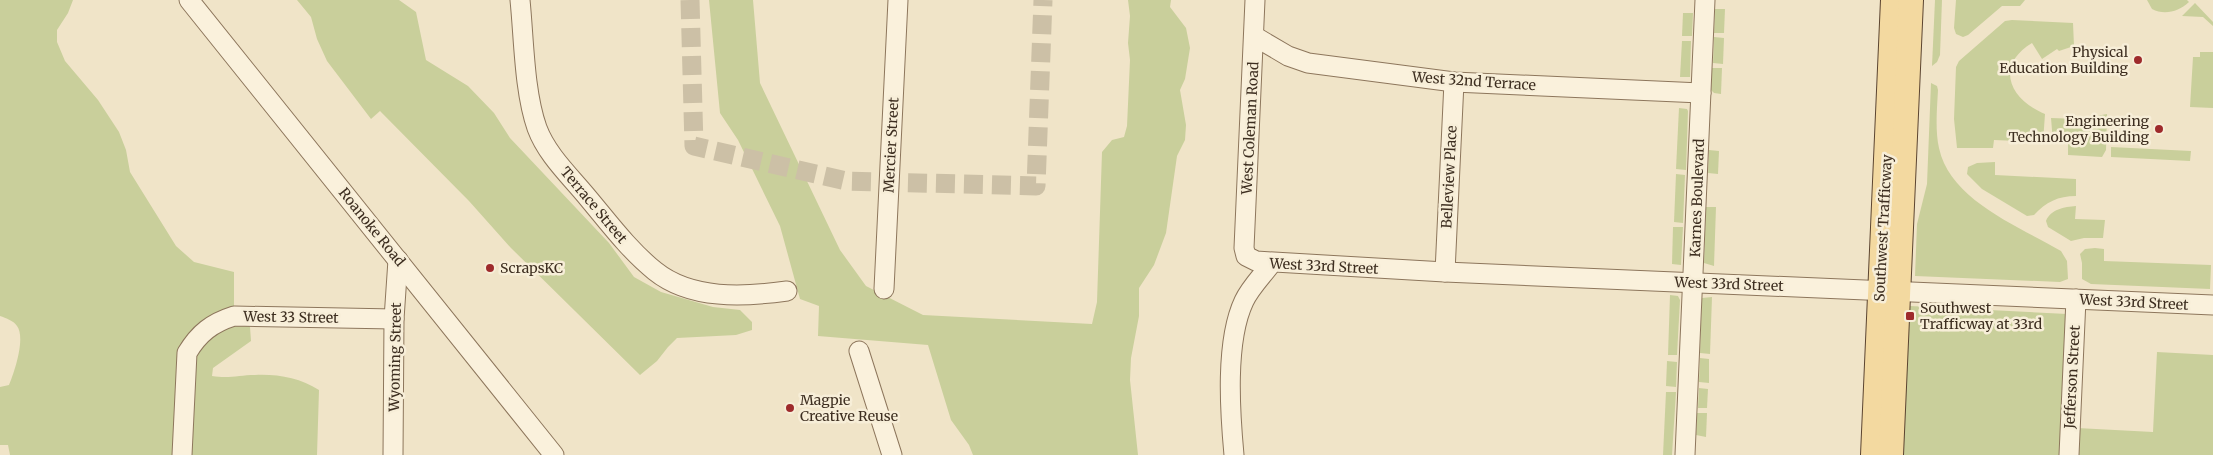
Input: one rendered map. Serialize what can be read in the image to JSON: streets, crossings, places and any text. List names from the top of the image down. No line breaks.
{"streets":{"main road":["Southwest Trafficway"],"street":["West 32nd Terrace","West Coleman Road","Mercier Street","Belleview Place","Karnes Boulevard","Terrace Street","Roanoke Road","West 33rd Street","West 33 Street","Wyoming Street","Jefferson Street"]},"crossings":[["West 32nd Terrace","West Coleman Road"],["West 32nd Terrace","Belleview Place"],["West 32nd Terrace","Karnes Boulevard"],["West Coleman Road","West 33rd Street"],["Belleview Place","West 33rd Street"],["Karnes Boulevard","West 33rd Street"],["Roanoke Road","Wyoming Street"],["Southwest Trafficway","West 33rd Street"],["West 33rd Street","Jefferson Street"],["West 33 Street","Wyoming Street"]],"places":{"other":["Physical Education Building","Engineering Technology Building","ScrapsKC","Magpie Creative Reuse"],"transit":["Southwest Trafficway at 33rd"]}}
